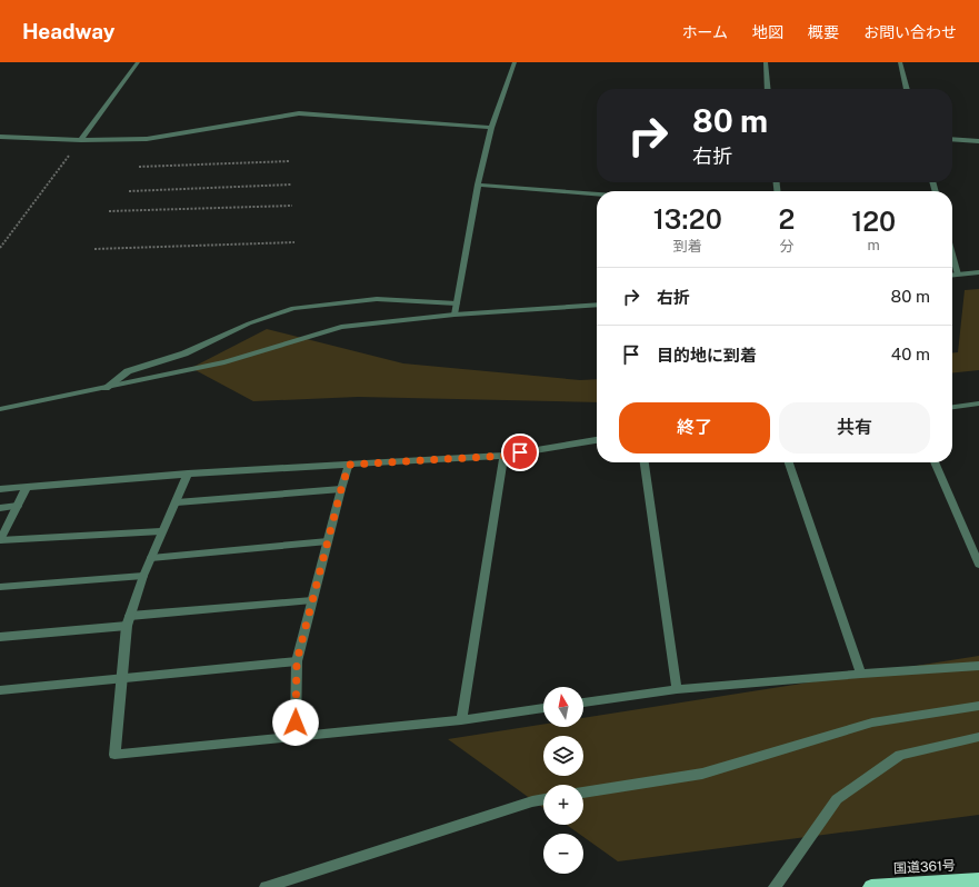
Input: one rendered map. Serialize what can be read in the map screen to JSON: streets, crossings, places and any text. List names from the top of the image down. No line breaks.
{"streets":{"highway":["国道361号"]},"north":"top","page":{"header":"Headway","nav":["ホーム","地図","概要","お問い合わせ"],"turn":["80 m","右折"],"eta":["13:20","到着","2","分","120","m"],"list":[{"name":"右折","value":"80 m"},{"name":"目的地に到着","value":"40 m"}],"buttons":["終了","共有"],"map_buttons":["+","−"]}}
